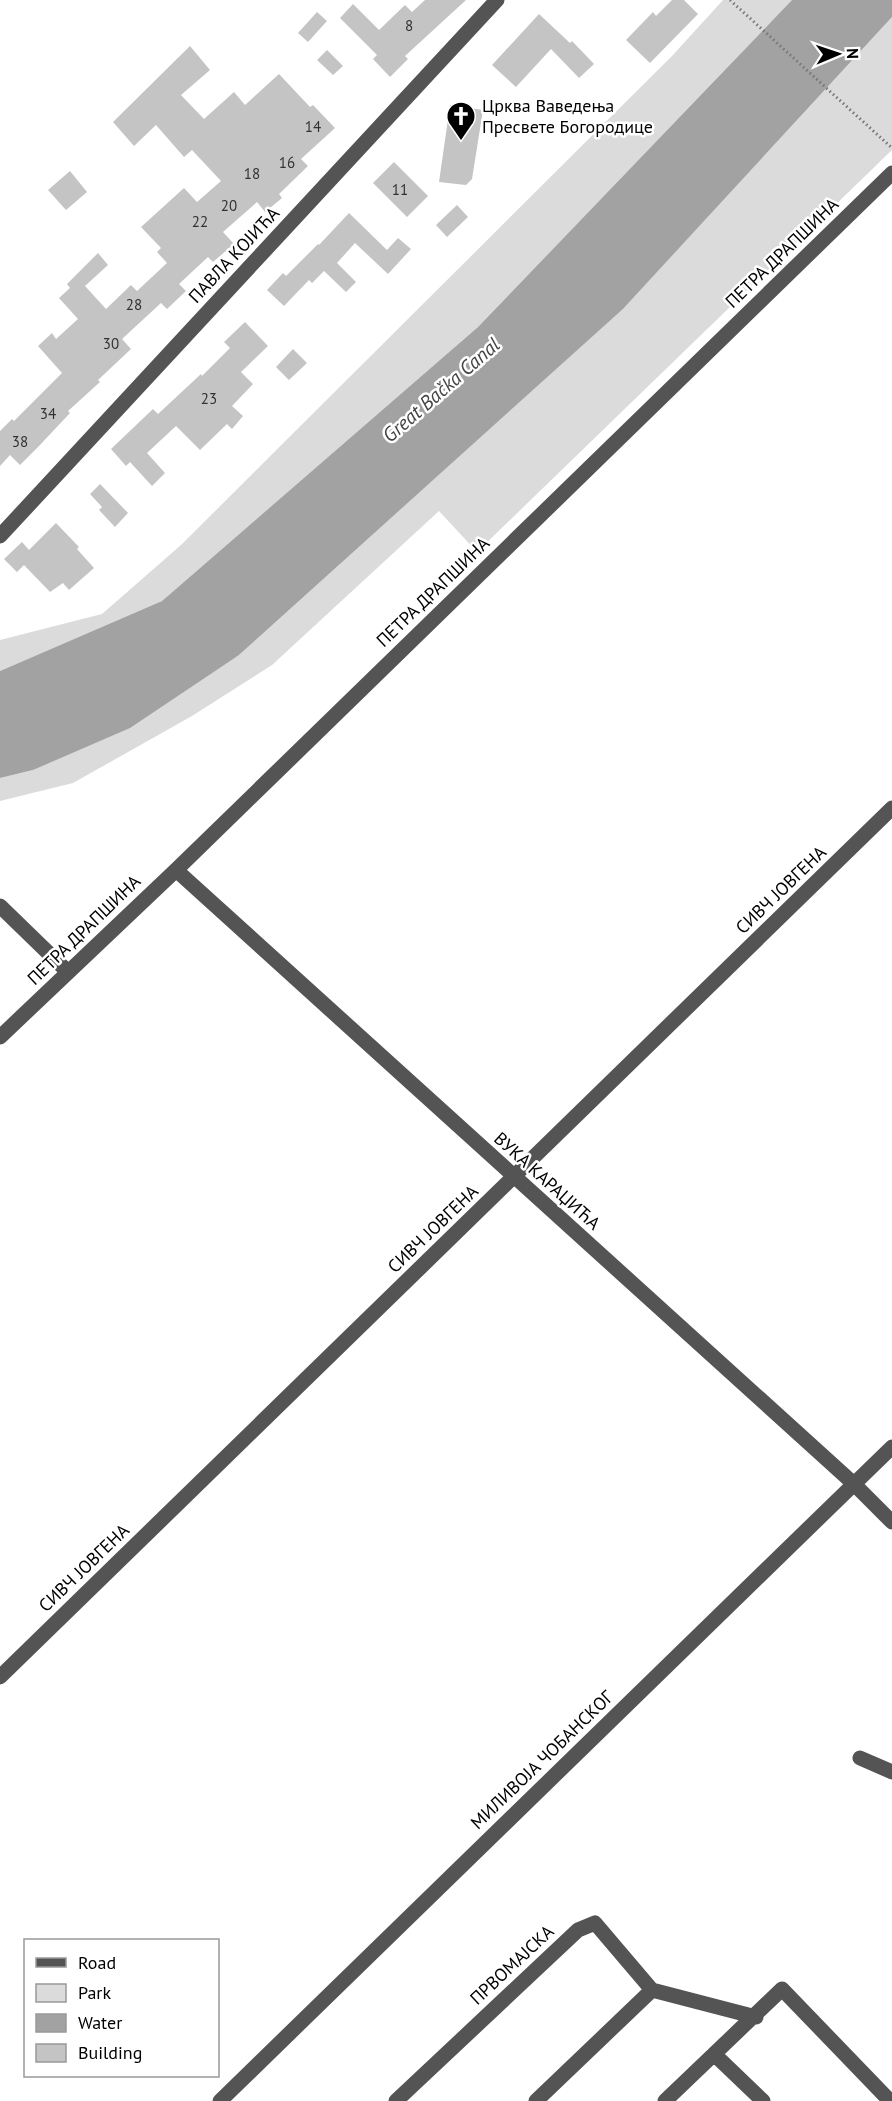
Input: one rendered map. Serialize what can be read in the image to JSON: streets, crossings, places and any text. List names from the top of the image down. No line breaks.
{"streets":{"street":["ПЕТРА ДРАПШИНА","ПАВЛА КОЈИЋА","СИВЧ ЈОВГЕНА","ВУКА КАРАЏИЋА","МИЛИВОЈА ЧОБАНСКОГ","ПРВОМАЈСКА"]},"crossings":[["ПЕТРА ДРАПШИНА","ВУКА КАРАЏИЋА"],["СИВЧ ЈОВГЕНА","ВУКА КАРАЏИЋА"],["ВУКА КАРАЏИЋА","МИЛИВОЈА ЧОБАНСКОГ"]],"water":["Great Bačka Canal"],"places":{"church":["Црква Ваведења Пресвете Богородице"]},"house_numbers":["8","14","16","18","11","20","22","28","30","23","34","38"],"legend":["Road","Park","Water","Building"],"north":"right"}
